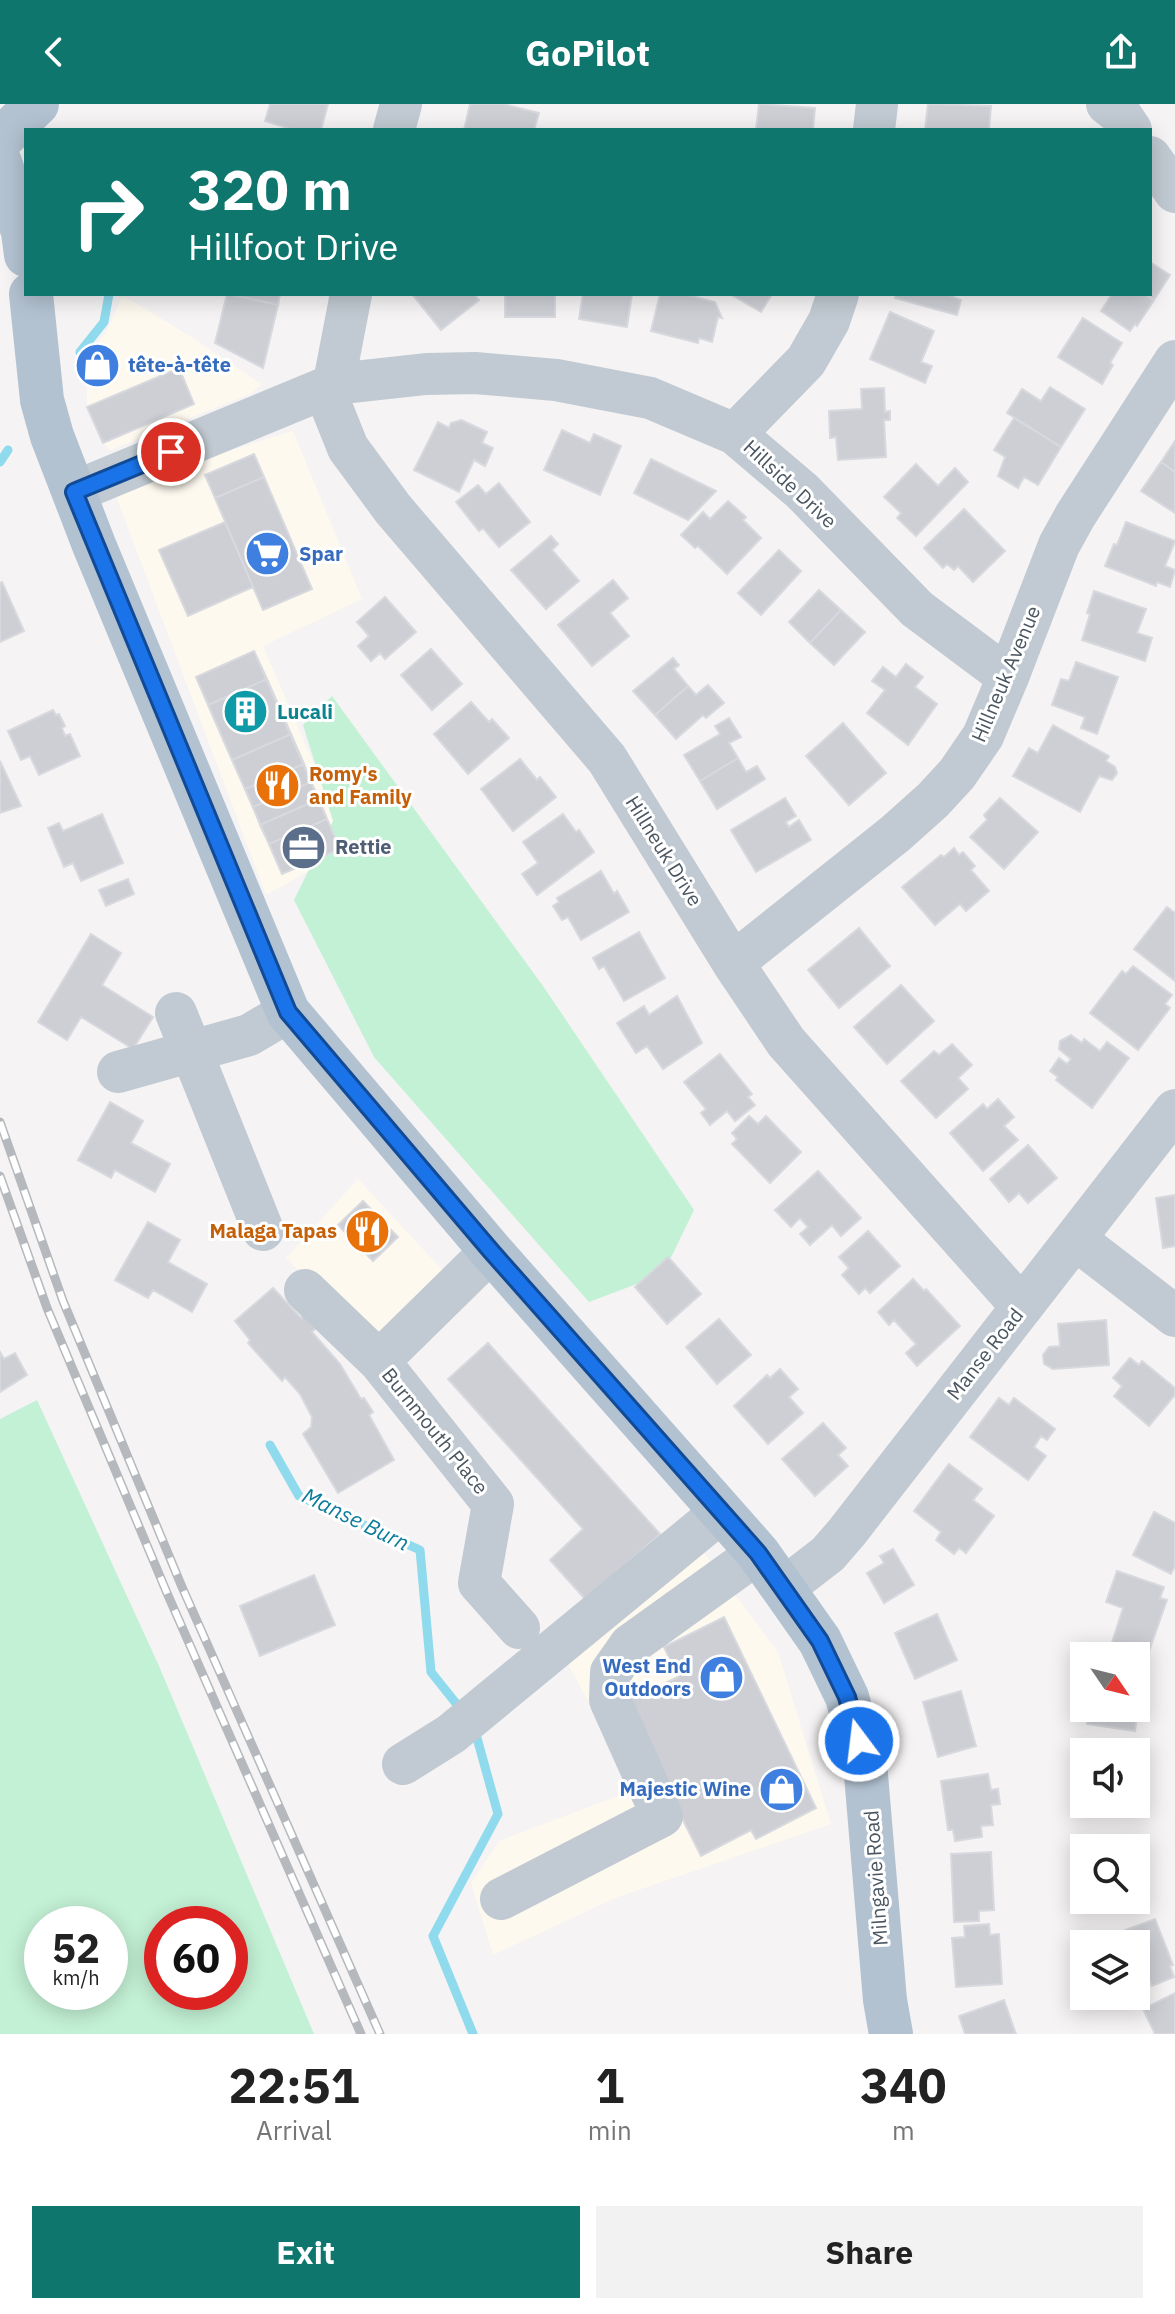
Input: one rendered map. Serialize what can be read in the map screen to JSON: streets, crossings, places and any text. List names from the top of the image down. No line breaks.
{"streets":{"main road":["Milngavie Road"],"street":["Hillside Drive","Hillneuk Avenue","Hillneuk Drive","Manse Road","Burnmouth Place"]},"crossings":[["Hillside Drive","Hillneuk Avenue"],["Hillside Drive","Hillneuk Drive"],["Hillside Drive","Milngavie Road"],["Hillneuk Avenue","Hillneuk Drive"],["Hillneuk Drive","Manse Road"],["Manse Road","Milngavie Road"],["Burnmouth Place","Milngavie Road"]],"water":["Manse Burn"],"places":{"shop":["tête-à-tête","West End Outdoors","Majestic Wine"],"supermarket":["Spar"],"building":["Lucali"],"restaurant":["Romy's and Family","Malaga Tapas"],"office":["Rettie"]},"north":"bottom right","page":{"header":"GoPilot","turn":["320 m","Hillfoot Drive"],"speed":"52 km/h","limit":"60","eta":["22:51","Arrival","1","min","340","m"],"buttons":["Exit","Share"]}}
